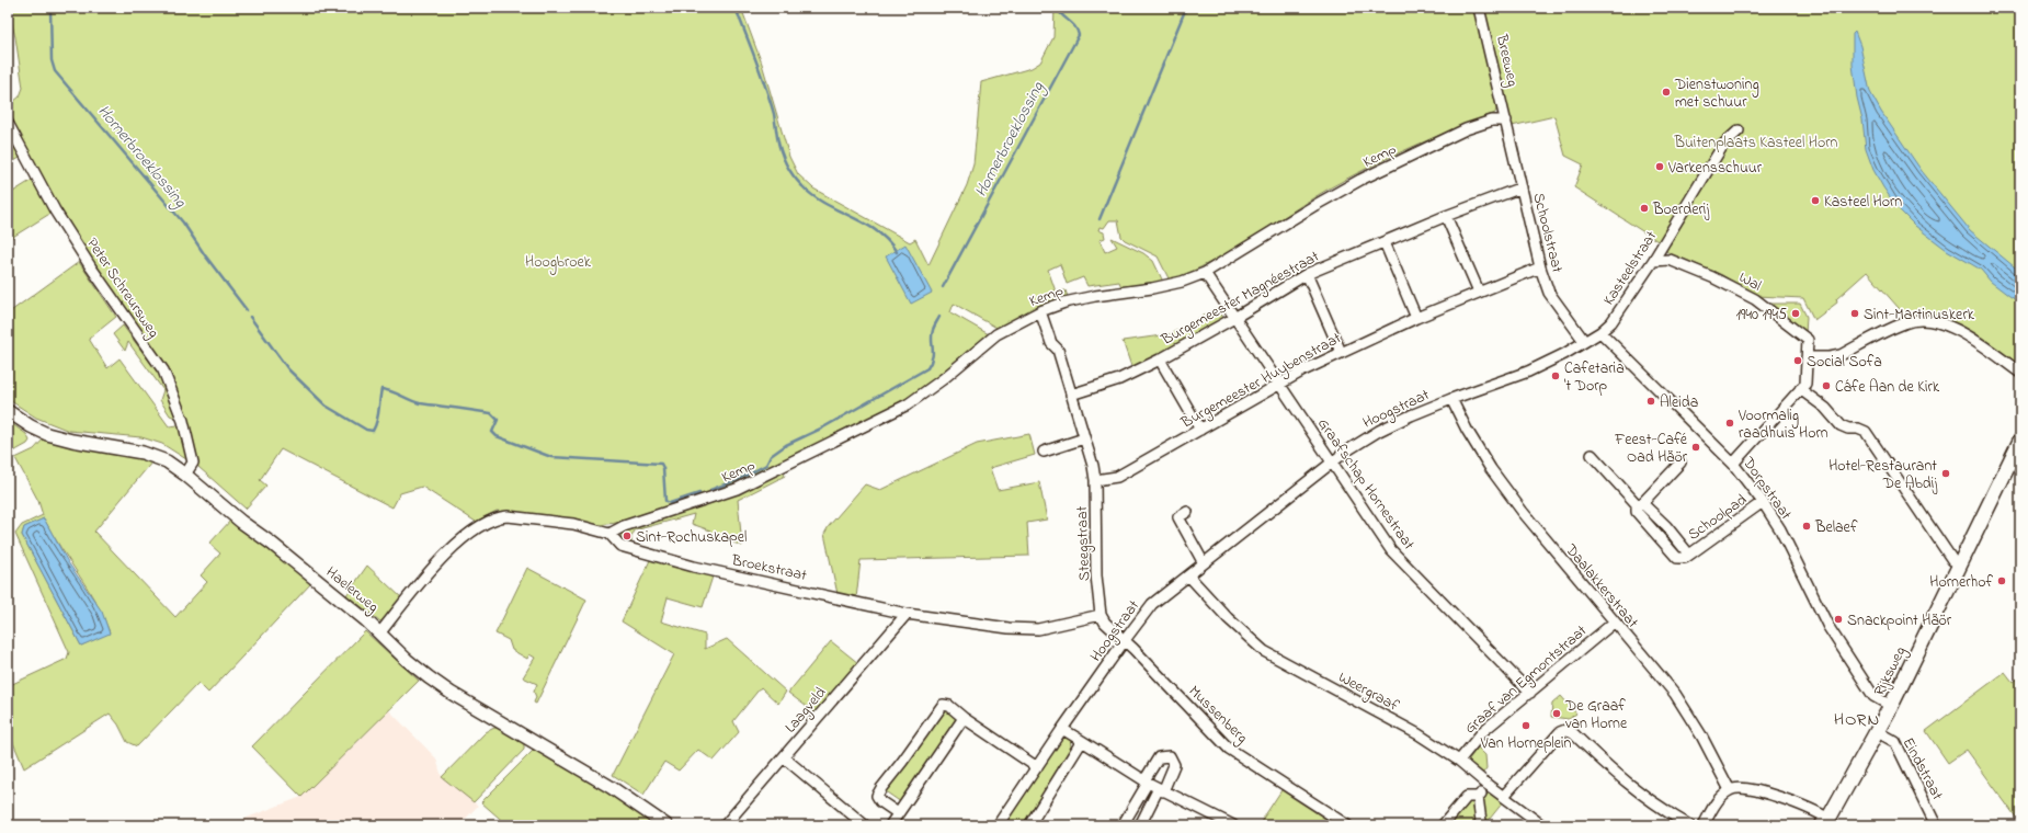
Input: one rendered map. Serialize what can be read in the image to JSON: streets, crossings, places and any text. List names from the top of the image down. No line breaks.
{"streets":{"main road":["Rijksweg"],"street":["Breeweg","Kemp","Schoolstraat","Kasteelstraat","Wal","Peter Schreursweg","Burgemeester Magnéestraat","Burgemeester Huybenstraat","Hoogstraat","Graafschap Hornestraat","Dorpstraat","Schoolpad","Steegstraat","Broekstraat","Daalakkerstraat","Haelerweg","Graaf van Egmontstraat","Weergraaf","Laagveld","Mussenberg","Eindstraat"]},"crossings":[["Breeweg","Kemp"],["Breeweg","Schoolstraat"],["Kemp","Schoolstraat"],["Kemp","Graafschap Hornestraat"],["Kemp","Steegstraat"],["Kemp","Broekstraat"],["Schoolstraat","Burgemeester Magnéestraat"],["Schoolstraat","Burgemeester Huybenstraat"],["Schoolstraat","Hoogstraat"],["Kasteelstraat","Wal"],["Kasteelstraat","Hoogstraat"],["Kasteelstraat","Dorpstraat"],["Peter Schreursweg","Haelerweg"],["Burgemeester Magnéestraat","Graafschap Hornestraat"],["Burgemeester Magnéestraat","Steegstraat"],["Burgemeester Huybenstraat","Graafschap Hornestraat"],["Burgemeester Huybenstraat","Steegstraat"],["Hoogstraat","Graafschap Hornestraat"],["Hoogstraat","Dorpstraat"],["Hoogstraat","Daalakkerstraat"],["Hoogstraat","Weergraaf"],["Hoogstraat","Mussenberg"],["Graafschap Hornestraat","Graaf van Egmontstraat"],["Dorpstraat","Schoolpad"],["Dorpstraat","Rijksweg"],["Steegstraat","Broekstraat"],["Broekstraat","Haelerweg"],["Broekstraat","Laagveld"],["Daalakkerstraat","Graaf van Egmontstraat"],["Rijksweg","Eindstraat"],["Graaf van Egmontstraat","Weergraaf"]],"districts":["HORN"],"water":["Hornerbroeklossing"],"parks":["Buitenplaats Kasteel Horn","Hoogbroek"],"places":["Dienstwoning met schuur","Varkensschuur","Kasteel Horn","Boerderij","1940 1945","Sint-Martinuskerk","Social Sofa","Cafetaria 't Dorp","Cáfe Aan de Kirk","Aleida","Voormalig raadhuis Horn","Feest-Café Oad Häör","Hotel-Restaurant De Abdij","Belaef","Sint-Rochuskapel","Hornerhof","Snackpoint Häör","De Graaf van Horne","Van Horneplein"]}
